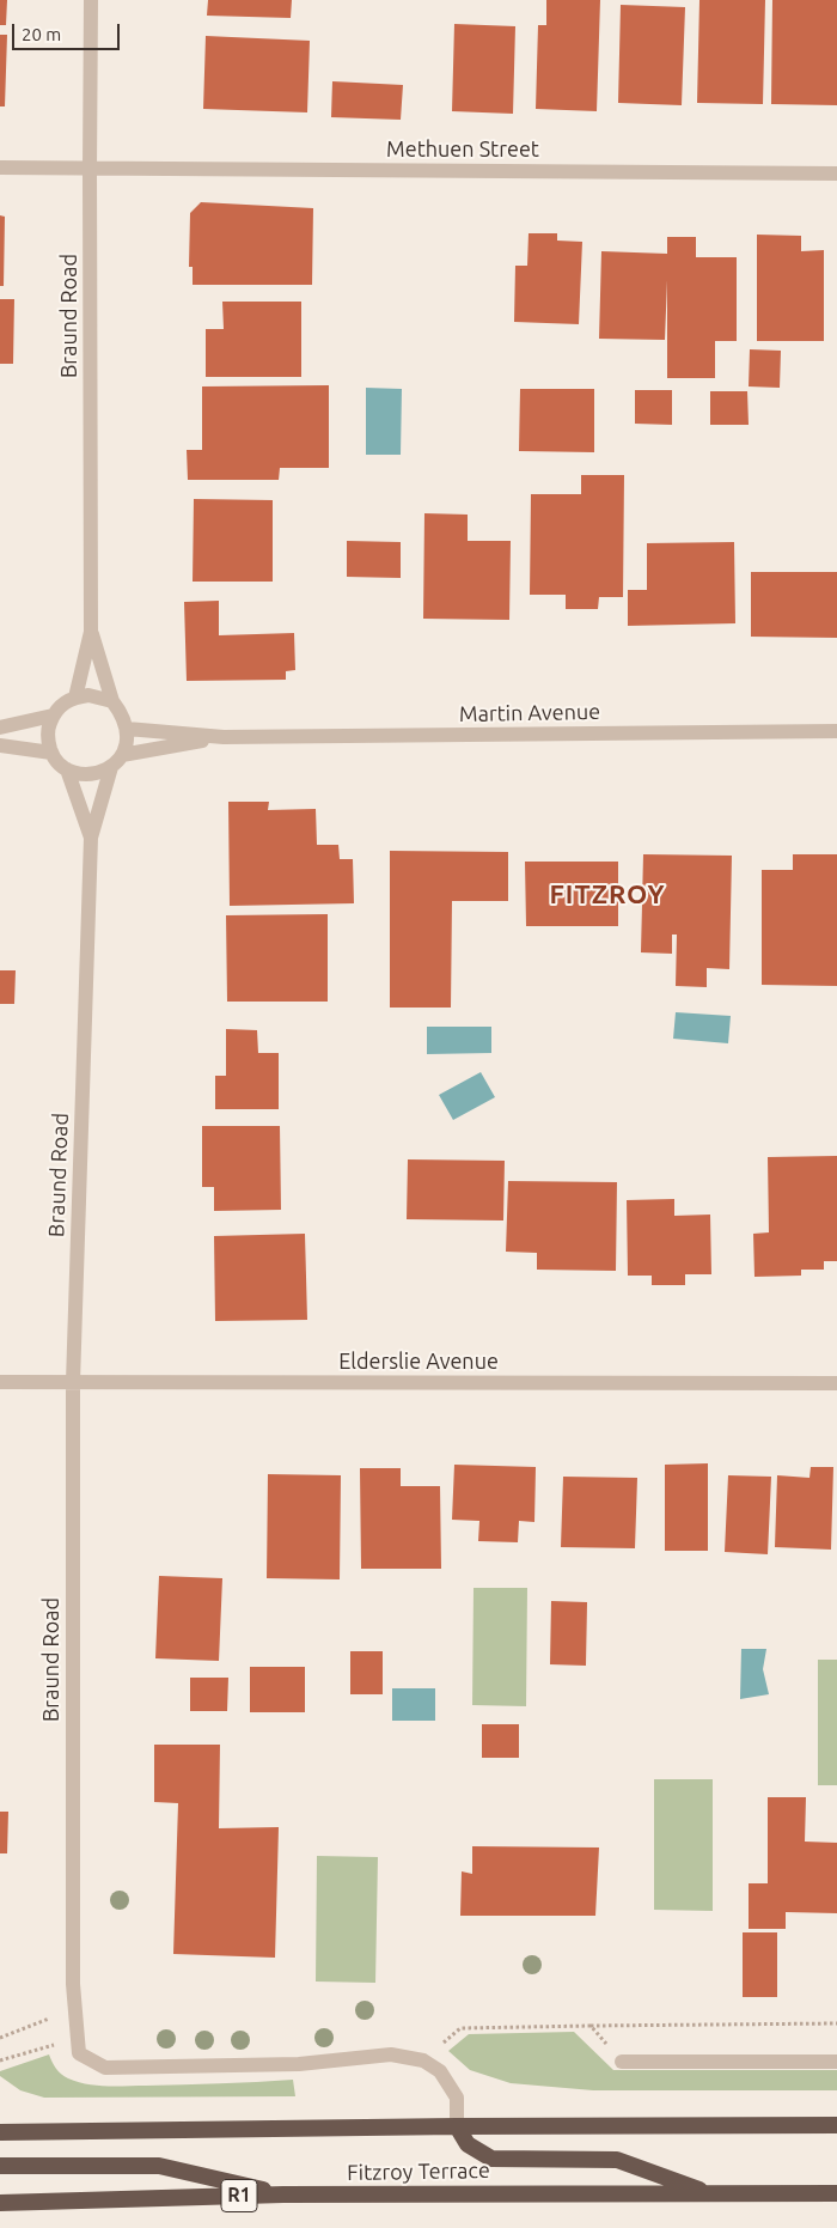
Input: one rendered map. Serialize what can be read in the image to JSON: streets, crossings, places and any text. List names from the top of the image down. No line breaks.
{"streets":{"highway":["Fitzroy Terrace","R1"],"street":["Methuen Street","Braund Road","Martin Avenue","Elderslie Avenue"]},"crossings":[["Methuen Street","Braund Road"],["Braund Road","Martin Avenue"],["Braund Road","Elderslie Avenue"]],"districts":["FITZROY"],"scale_bar":"20 m"}
